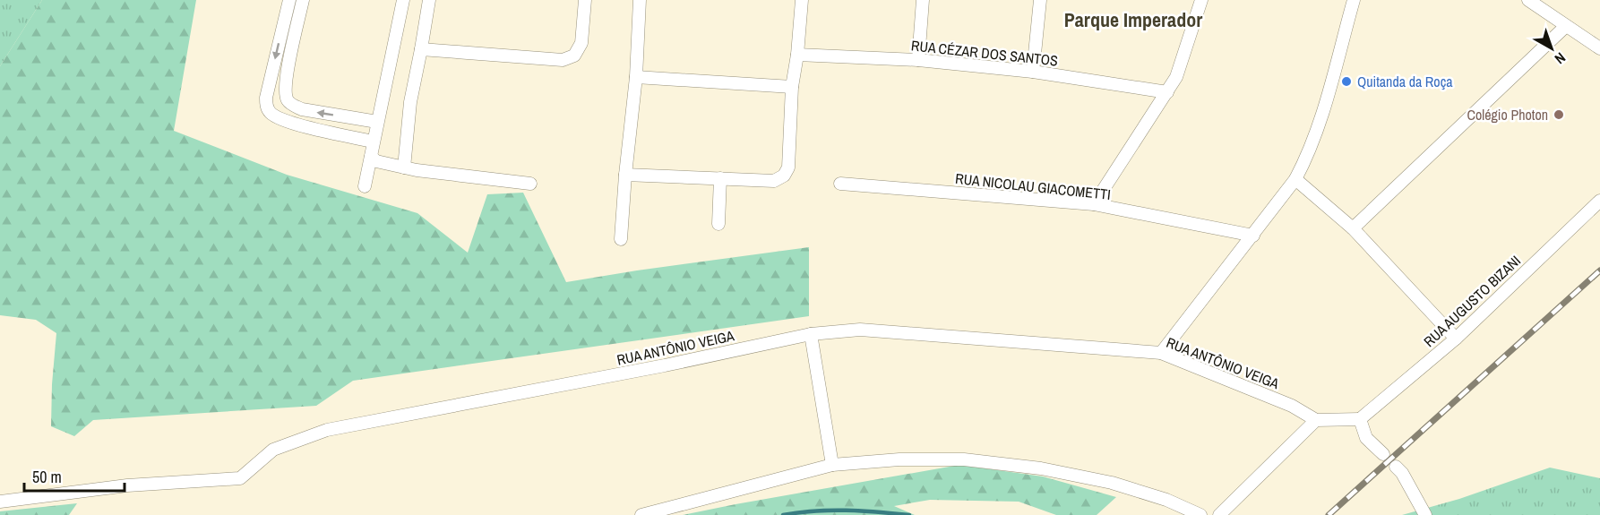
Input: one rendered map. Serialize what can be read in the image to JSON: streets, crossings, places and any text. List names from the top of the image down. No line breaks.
{"streets":{"street":["RUA CÉZAR DOS SANTOS","RUA NICOLAU GIACOMETTI","RUA AUGUSTO BIZANI","RUA ANTÔNIO VEIGA"]},"districts":["Parque Imperador"],"places":["Quitanda da Roça","Colégio Photon"],"scale_bar":"50 m","north":"bottom right"}
